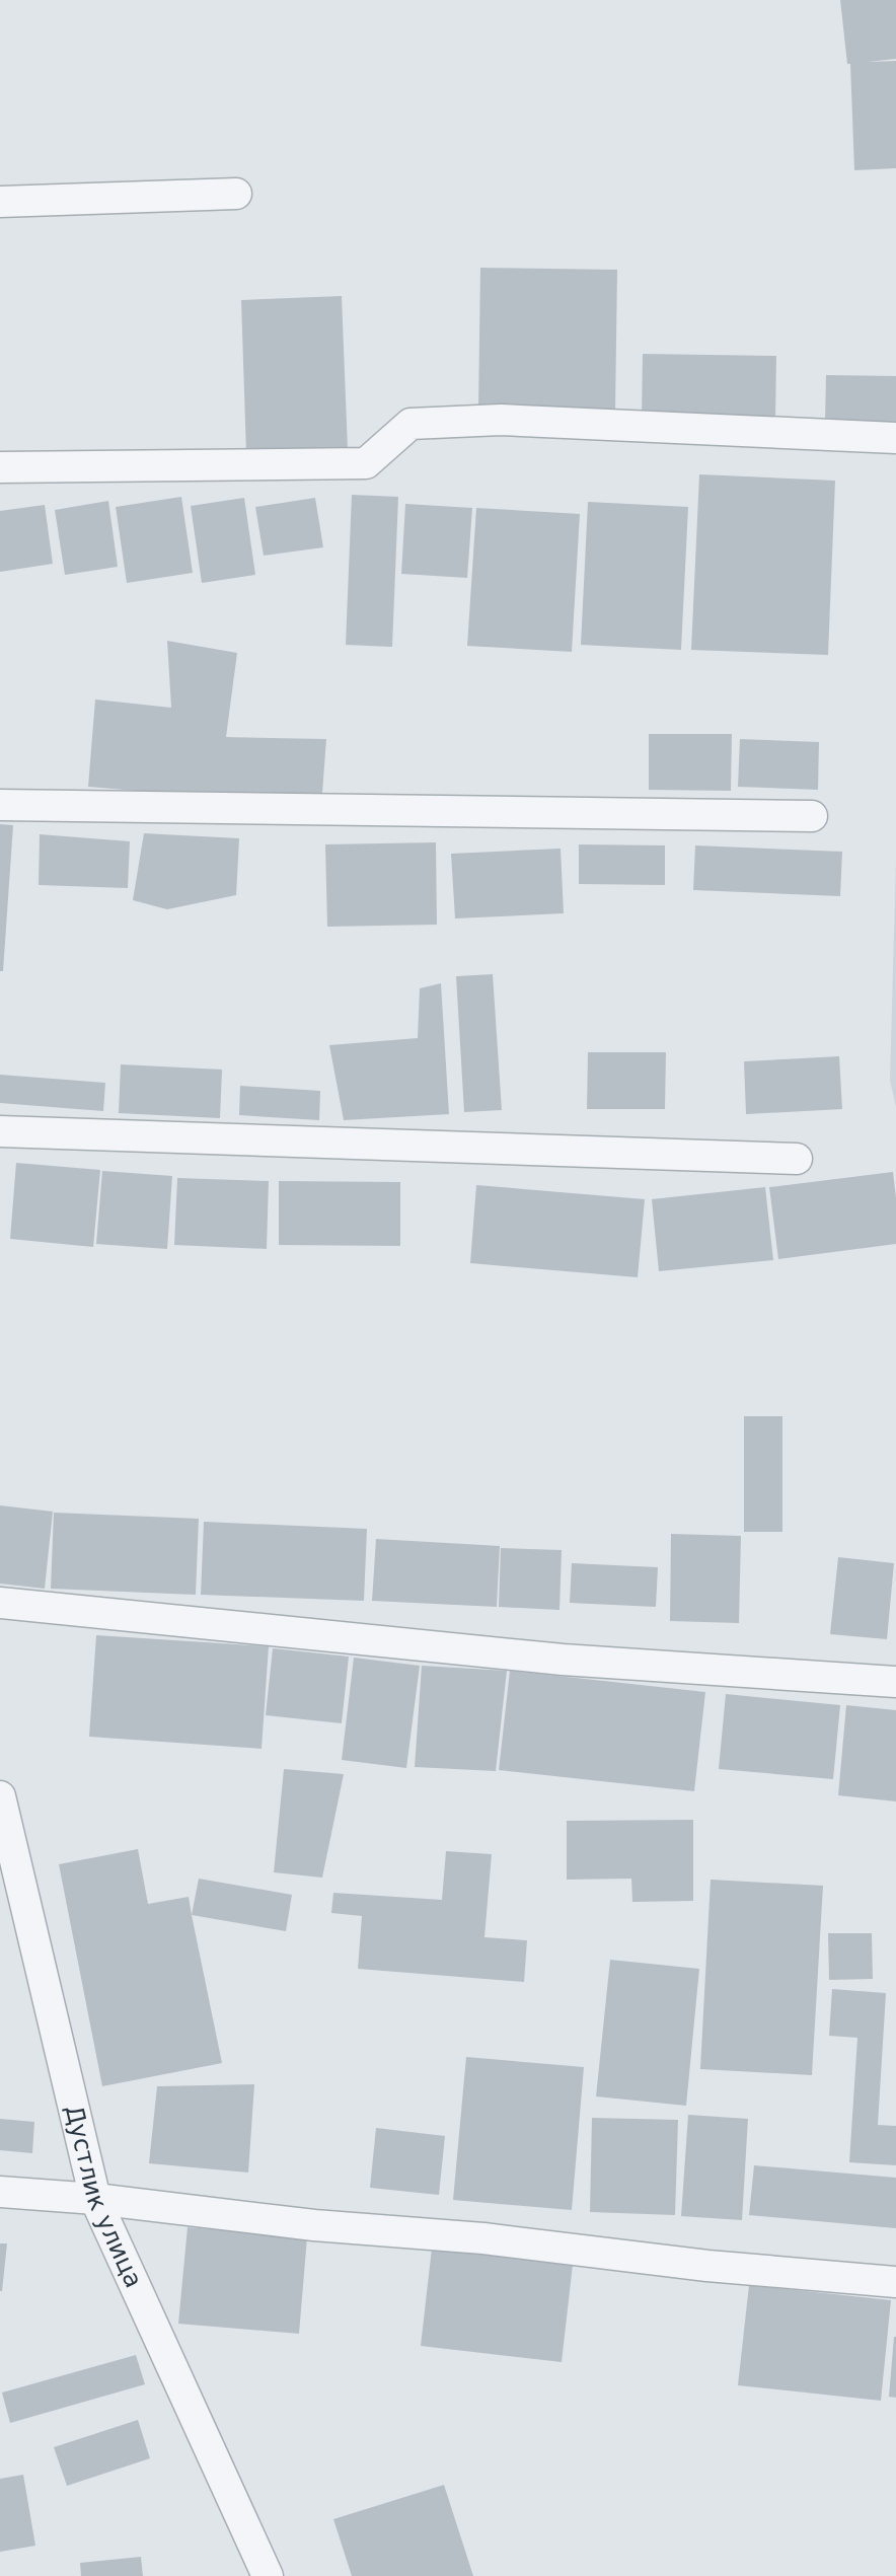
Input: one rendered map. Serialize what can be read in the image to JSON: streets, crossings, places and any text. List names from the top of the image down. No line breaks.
{"streets":{"street":["Дустлик улица"]}}
